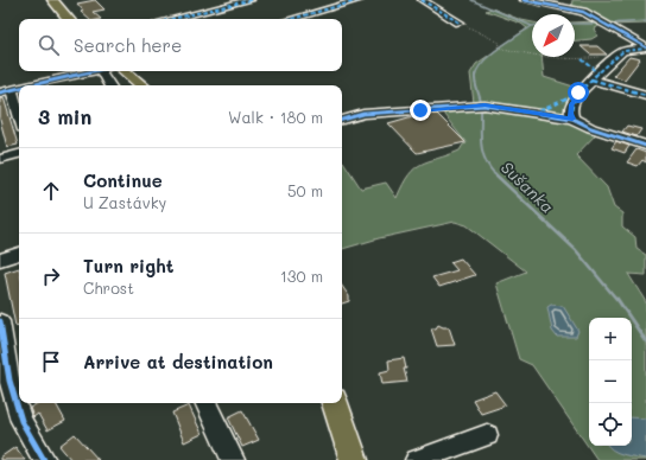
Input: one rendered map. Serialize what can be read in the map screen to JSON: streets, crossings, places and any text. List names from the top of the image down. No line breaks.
{"water":["Sušanka"],"north":"bottom left","page":{"search":"Search here","heading":["3 min","Walk · 180 m"],"list":[["Continue","U Zastávky","50 m"],["Turn right","Chrost","130 m"],"Arrive at destination"],"map_buttons":["+","−"]}}
